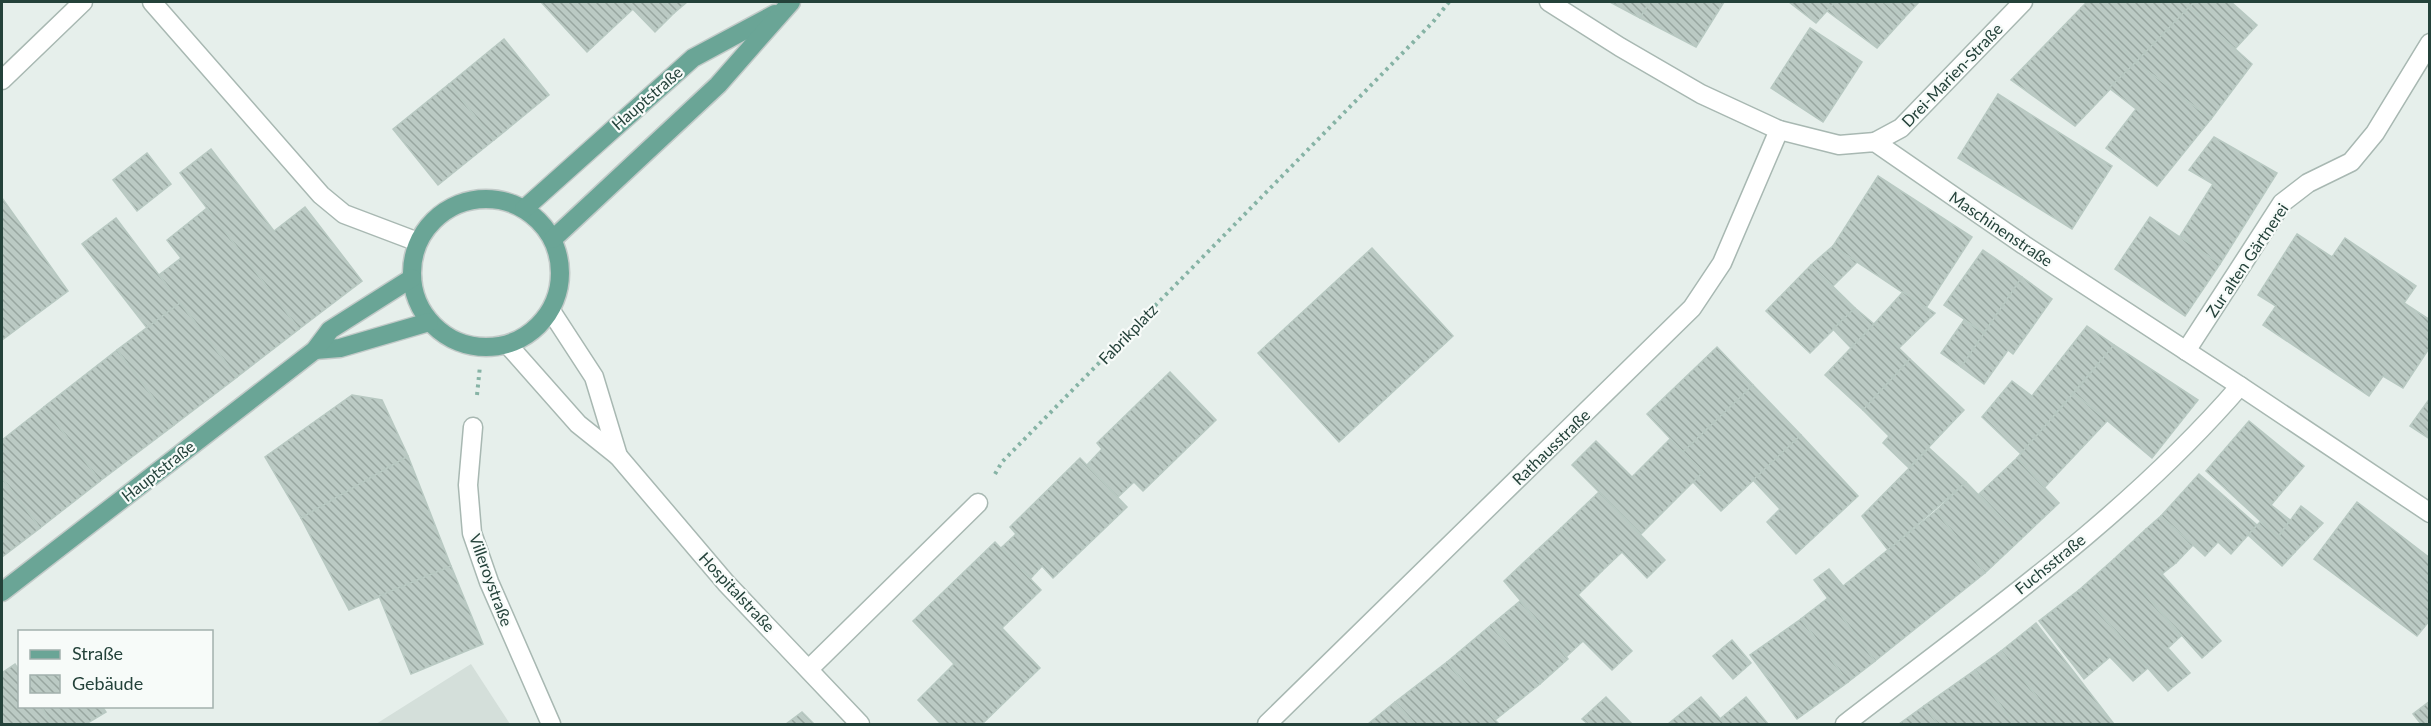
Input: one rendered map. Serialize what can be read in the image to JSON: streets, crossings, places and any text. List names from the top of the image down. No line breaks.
{"streets":{"main road":["Hauptstraße"],"street":["Drei-Marien-Straße","Maschinenstraße","Zur alten Gärtnerei","Rathausstraße","Fuchsstraße","Villeroystraße","Hospitalstraße"],"path":["Fabrikplatz"]},"crossings":[["Drei-Marien-Straße","Maschinenstraße"],["Hauptstraße","Hospitalstraße"],["Maschinenstraße","Zur alten Gärtnerei"],["Maschinenstraße","Fuchsstraße"]],"legend":["Straße","Gebäude"]}
